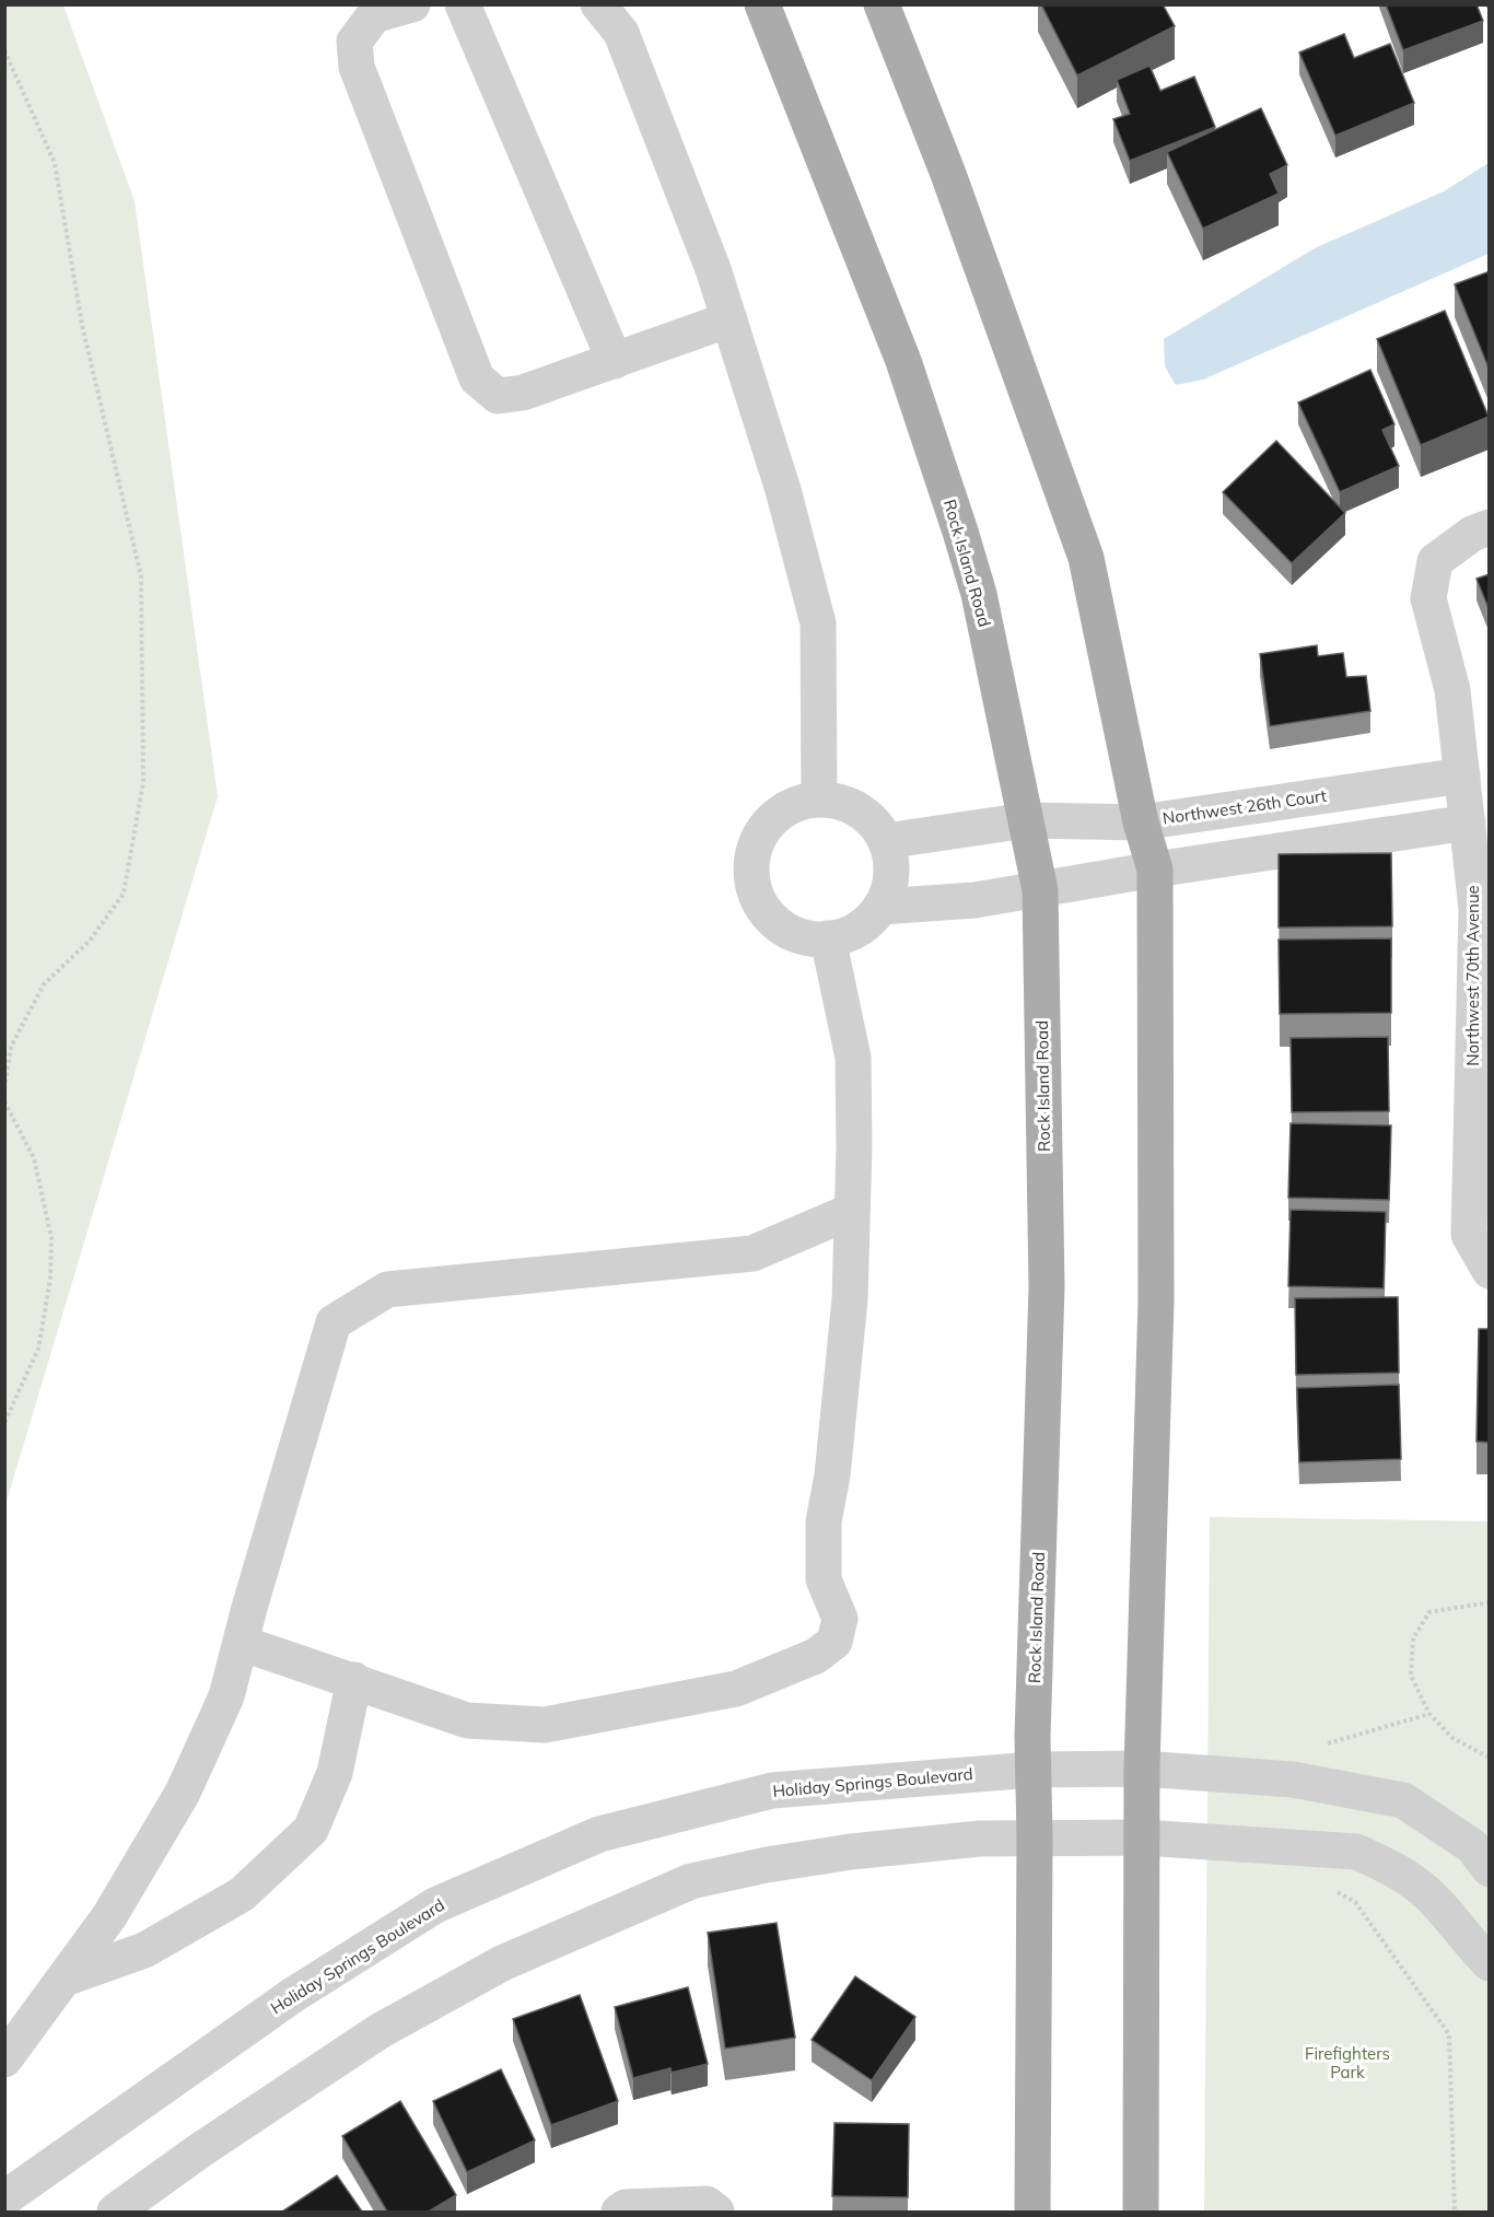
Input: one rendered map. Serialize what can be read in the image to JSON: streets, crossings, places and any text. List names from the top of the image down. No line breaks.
{"streets":{"main road":["Rock Island Road"],"street":["Northwest 26th Court","Northwest 70th Avenue","Holiday Springs Boulevard"]},"crossings":[["Rock Island Road","Northwest 26th Court"],["Rock Island Road","Holiday Springs Boulevard"],["Northwest 26th Court","Northwest 70th Avenue"]],"parks":["Firefighters Park"]}
